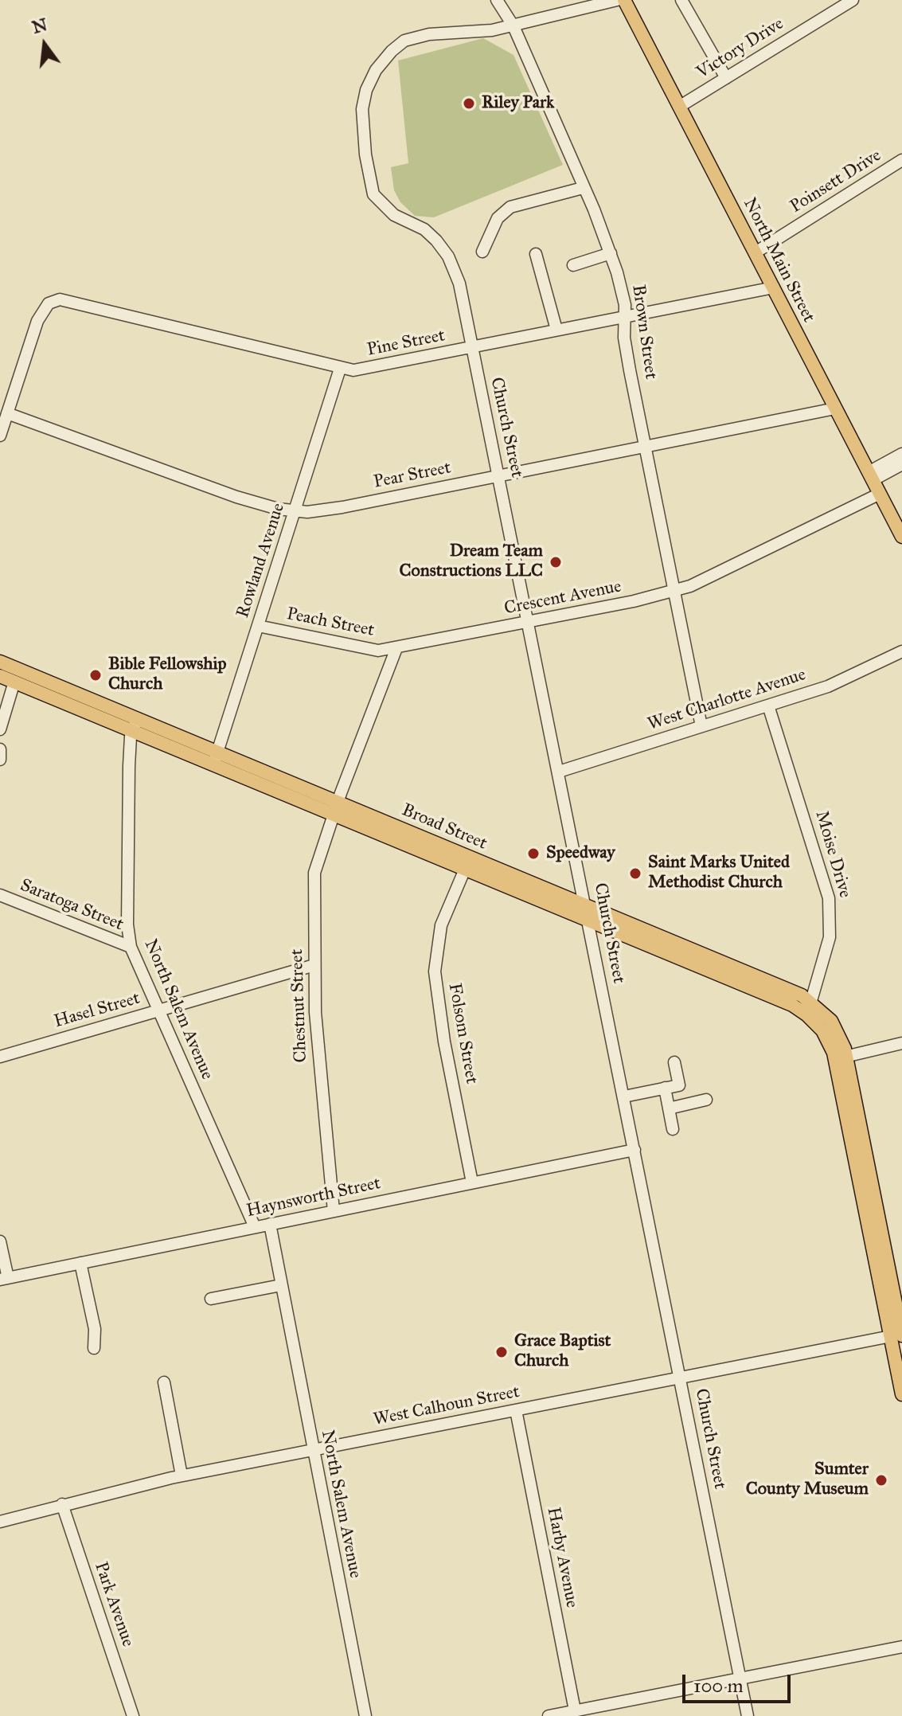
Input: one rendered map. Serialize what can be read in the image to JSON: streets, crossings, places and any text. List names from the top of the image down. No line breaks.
{"streets":{"main road":["North Main Street","Broad Street"],"street":["Victory Drive","Poinsett Drive","Brown Street","Pine Street","Church Street","Pear Street","Rowland Avenue","Crescent Avenue","Peach Street","West Charlotte Avenue","Moise Drive","Saratoga Street","Chestnut Street","North Salem Avenue","Hasel Street","Folsom Street","Haynsworth Street","West Calhoun Street","Harby Avenue","Park Avenue"]},"crossings":[["Victory Drive","North Main Street"],["Poinsett Drive","North Main Street"],["North Main Street","Pine Street"],["North Main Street","Pear Street"],["North Main Street","Crescent Avenue"],["Brown Street","Pine Street"],["Brown Street","Church Street"],["Brown Street","Pear Street"],["Brown Street","Crescent Avenue"],["Brown Street","West Charlotte Avenue"],["Pine Street","Church Street"],["Pine Street","Pear Street"],["Pine Street","Rowland Avenue"],["Church Street","Pear Street"],["Church Street","Crescent Avenue"],["Church Street","West Charlotte Avenue"],["Church Street","Broad Street"],["Church Street","Haynsworth Street"],["Church Street","West Calhoun Street"],["Pear Street","Rowland Avenue"],["Rowland Avenue","Peach Street"],["Rowland Avenue","Broad Street"],["Crescent Avenue","Peach Street"],["West Charlotte Avenue","Moise Drive"],["Broad Street","Moise Drive"],["Broad Street","Chestnut Street"],["Broad Street","North Salem Avenue"],["Broad Street","Folsom Street"],["Broad Street","West Calhoun Street"],["Saratoga Street","North Salem Avenue"],["Chestnut Street","Hasel Street"],["Chestnut Street","Haynsworth Street"],["North Salem Avenue","Hasel Street"],["North Salem Avenue","Haynsworth Street"],["North Salem Avenue","West Calhoun Street"],["Folsom Street","Haynsworth Street"],["West Calhoun Street","Harby Avenue"],["West Calhoun Street","Park Avenue"]],"places":["Riley Park","Dream Team Constructions LLC","Bible Fellowship Church","Speedway","Saint Marks United Methodist Church","Grace Baptist Church","Sumter County Museum"],"scale_bar":"100 m","north":"top"}
